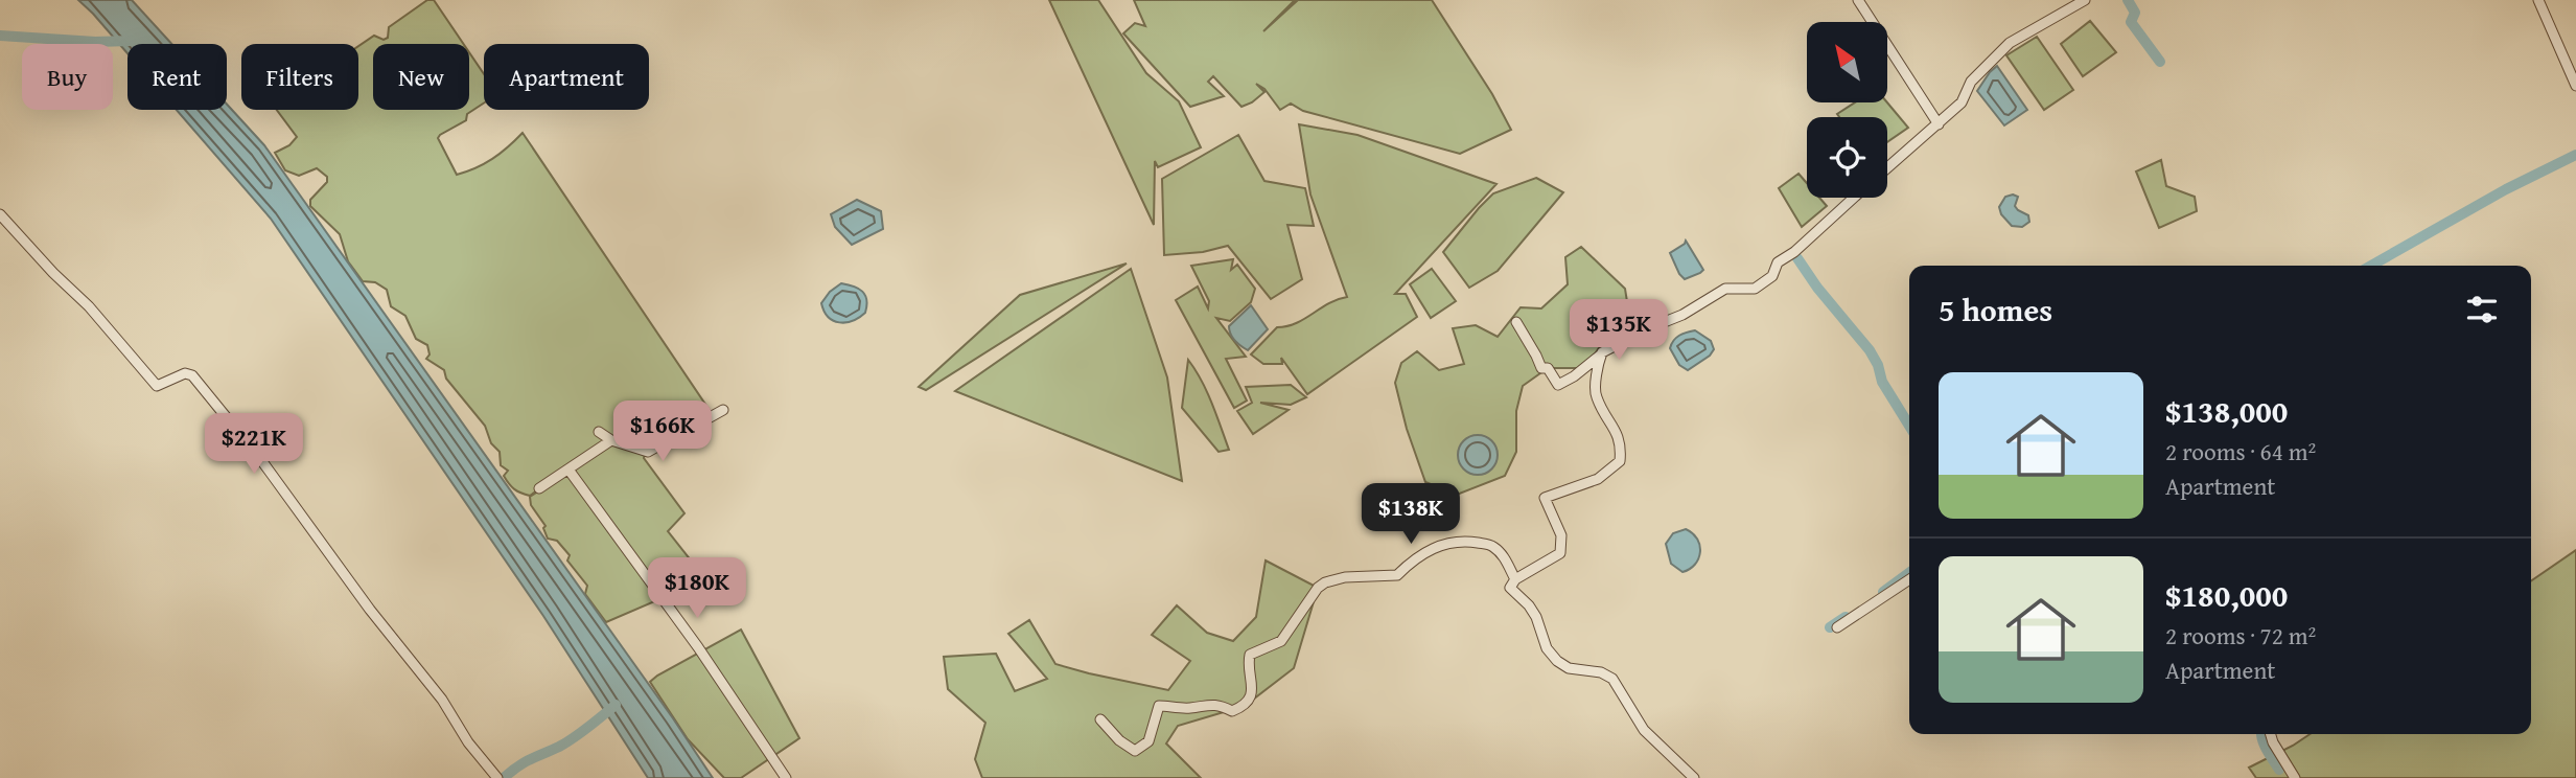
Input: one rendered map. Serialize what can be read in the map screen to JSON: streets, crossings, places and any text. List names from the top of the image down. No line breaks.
{"north":"top left","page":{"chip":["Buy","Rent","Filters","New","Apartment"],"heading":"5 homes","price":["$135K","$166K","$221K","$138K","$180K"],"list":[{"name":"$138,000","note":"2 rooms · 64 m² · Apartment"},{"name":"$180,000","note":"2 rooms · 72 m² · Apartment"}]}}
